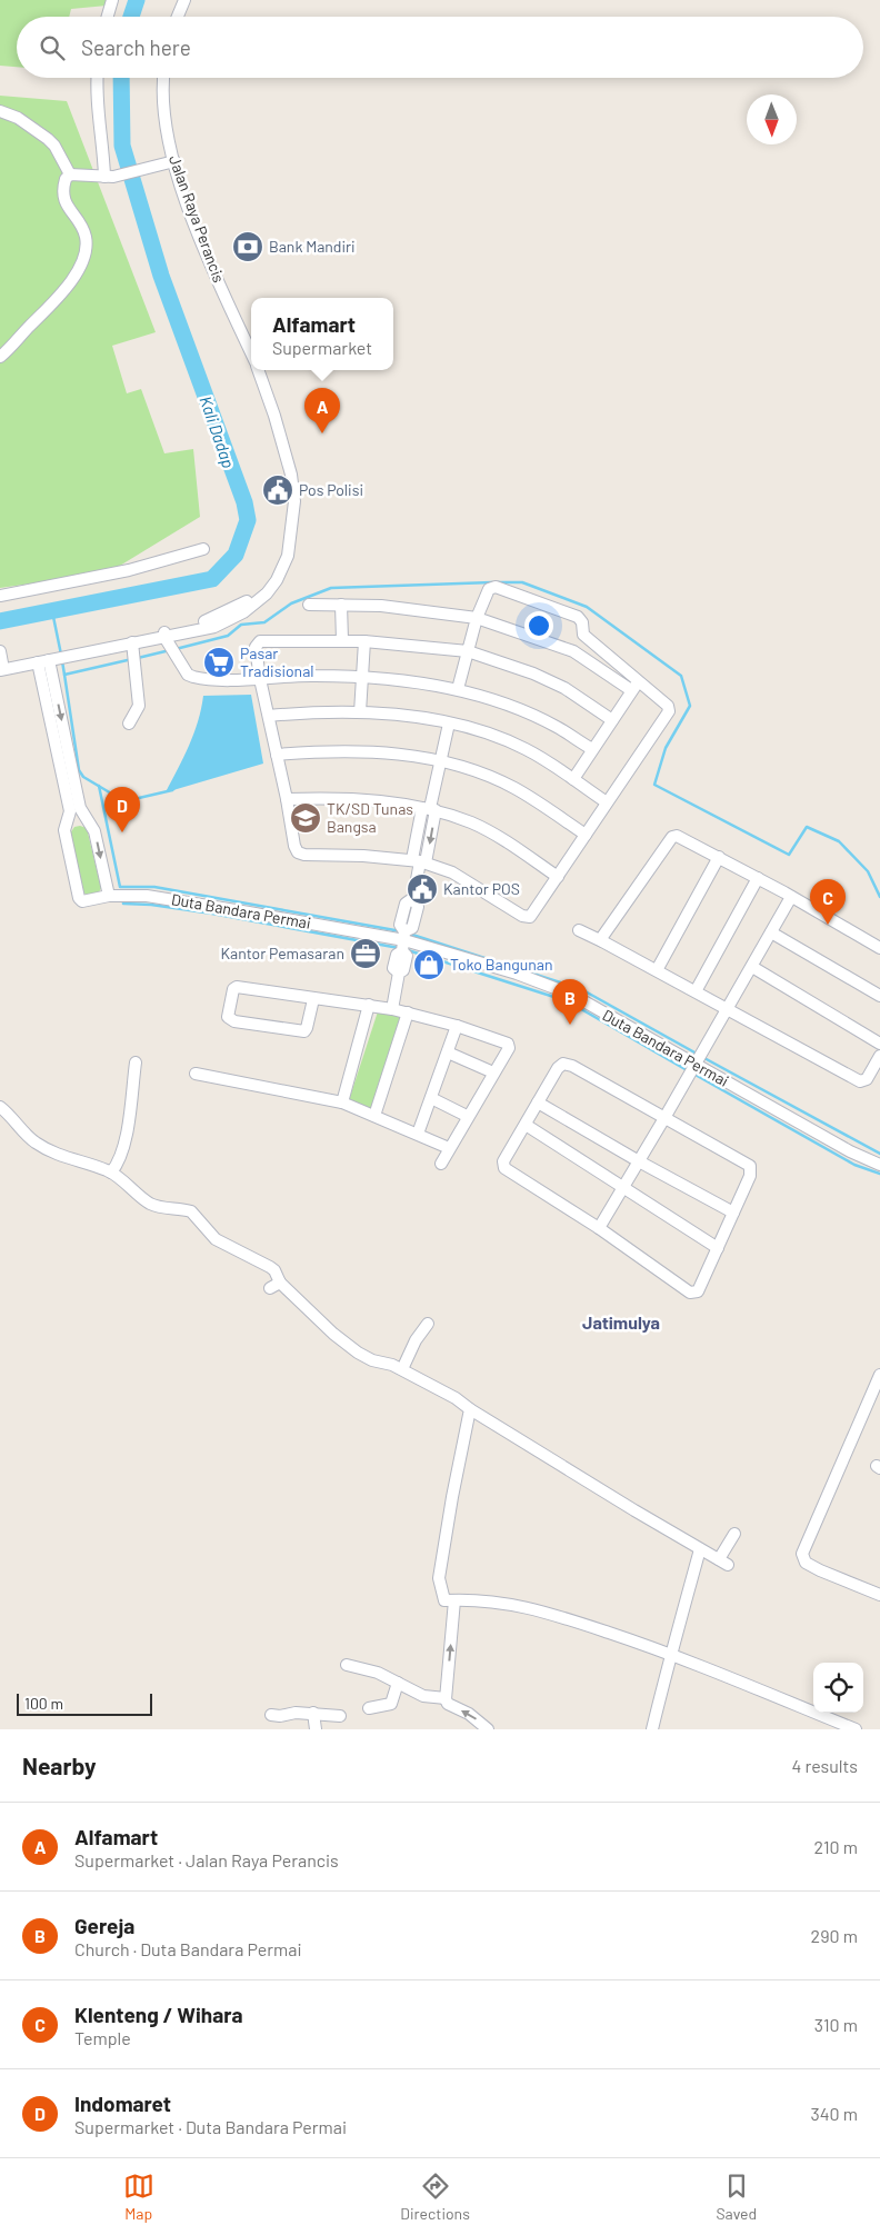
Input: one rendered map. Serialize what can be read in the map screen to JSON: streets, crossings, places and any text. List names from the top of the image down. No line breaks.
{"streets":{"street":["Jalan Raya Perancis","Duta Bandara Permai"]},"crossings":[["Jalan Raya Perancis","Duta Bandara Permai"]],"districts":["Jatimulya"],"water":["Kali Dadap"],"places":{"bank":["Bank Mandiri"],"public building":["Pos Polisi","Kantor POS"],"supermarket":["Pasar Tradisional"],"school or university":["TK/SD Tunas Bangsa"],"office":["Kantor Pemasaran"],"shop":["Toko Bangunan"]},"scale_bar":"100 m","north":"bottom","page":{"search":"Search here","popup":["Alfamart","Supermarket"],"pins":["A","D","C","B"],"scale":"100 m","heading":["Nearby","4 results"],"list":[{"mark":"A","name":"Alfamart","note":"Supermarket · Jalan Raya Perancis","value":"210 m"},{"mark":"B","name":"Gereja","note":"Church · Duta Bandara Permai","value":"290 m"},{"mark":"C","name":"Klenteng / Wihara","note":"Temple","value":"310 m"},{"mark":"D","name":"Indomaret","note":"Supermarket · Duta Bandara Permai","value":"340 m"}],"nav":["Map","Directions","Saved"]}}
